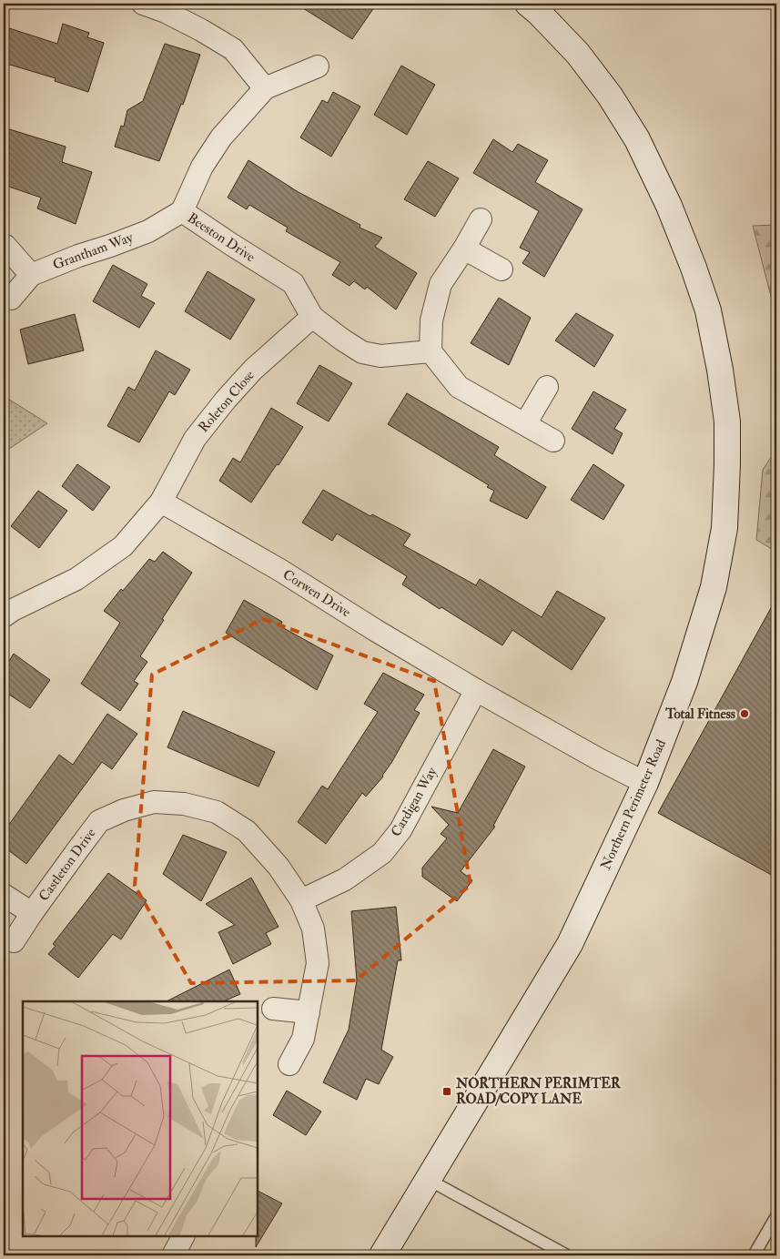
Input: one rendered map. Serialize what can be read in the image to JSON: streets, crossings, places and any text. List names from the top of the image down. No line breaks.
{"streets":{"main road":["Northern Perimeter Road"],"street":["Beeston Drive","Grantham Way","Roleton Close","Corwen Drive","Cardigan Way","Castleton Drive"]},"crossings":[["Beeston Drive","Grantham Way"],["Beeston Drive","Roleton Close"],["Roleton Close","Corwen Drive"],["Corwen Drive","Cardigan Way"],["Corwen Drive","Northern Perimeter Road"],["Cardigan Way","Castleton Drive"]],"places":{"other":["Total Fitness"],"transit":["NORTHERN PERIMTER ROAD/COPY LANE"]}}
